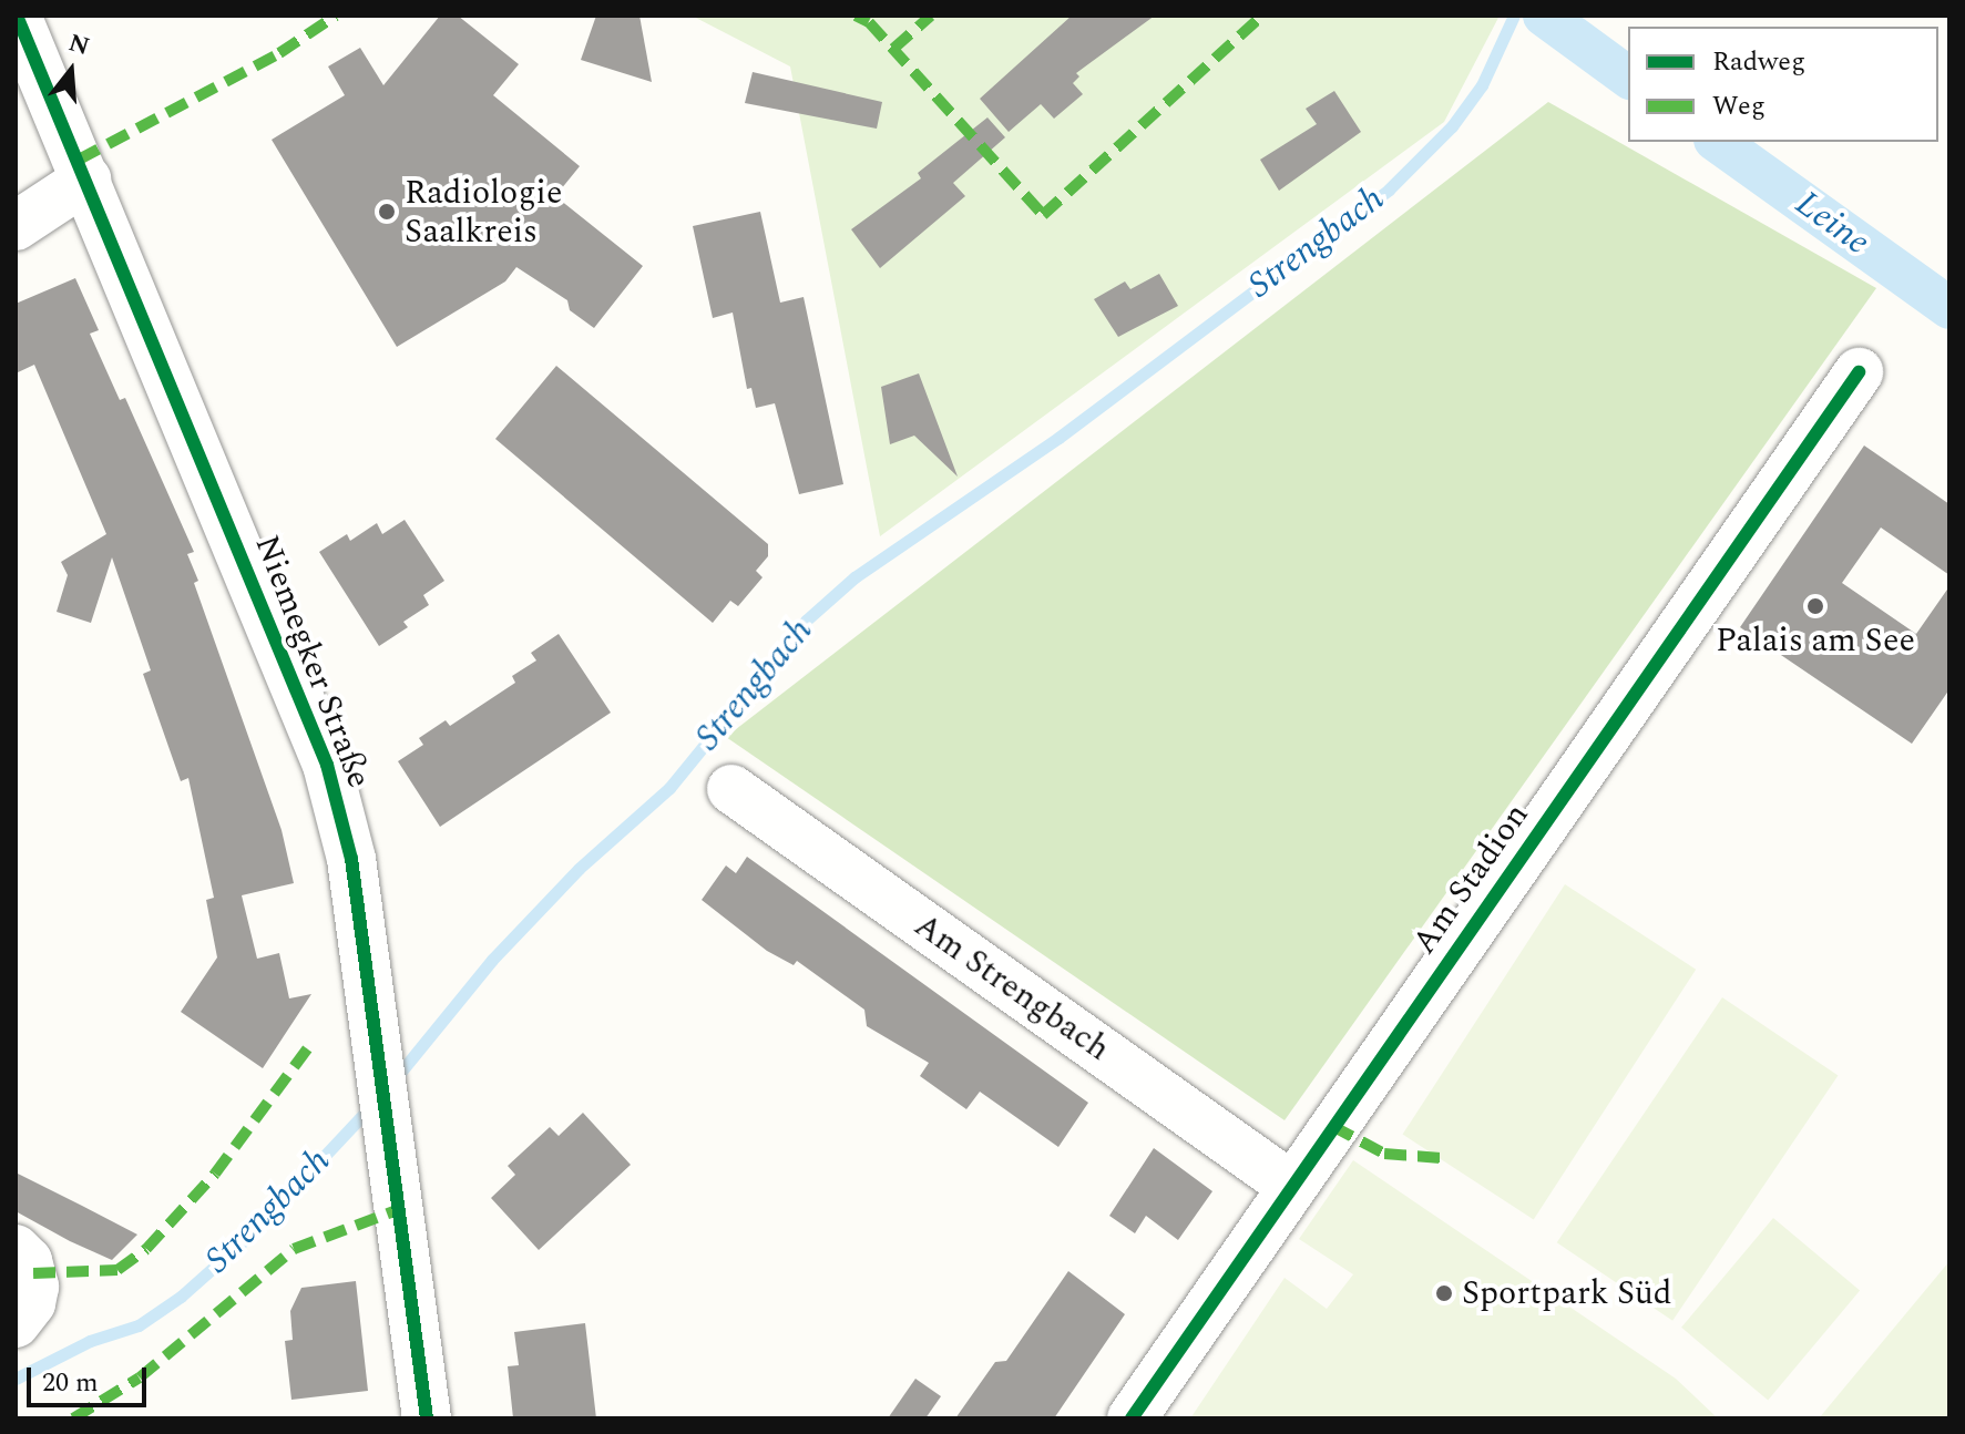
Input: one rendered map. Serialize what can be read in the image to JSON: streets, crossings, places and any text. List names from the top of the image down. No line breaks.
{"streets":{"street":["Niemegker Straße","Am Stadion","Am Strengbach"]},"crossings":[["Am Stadion","Am Strengbach"]],"water":["Leine","Strengbach"],"places":["Radiologie Saalkreis","Palais am See","Sportpark Süd"],"legend":["Radweg","Weg"],"scale_bar":"20 m","north":"top"}
